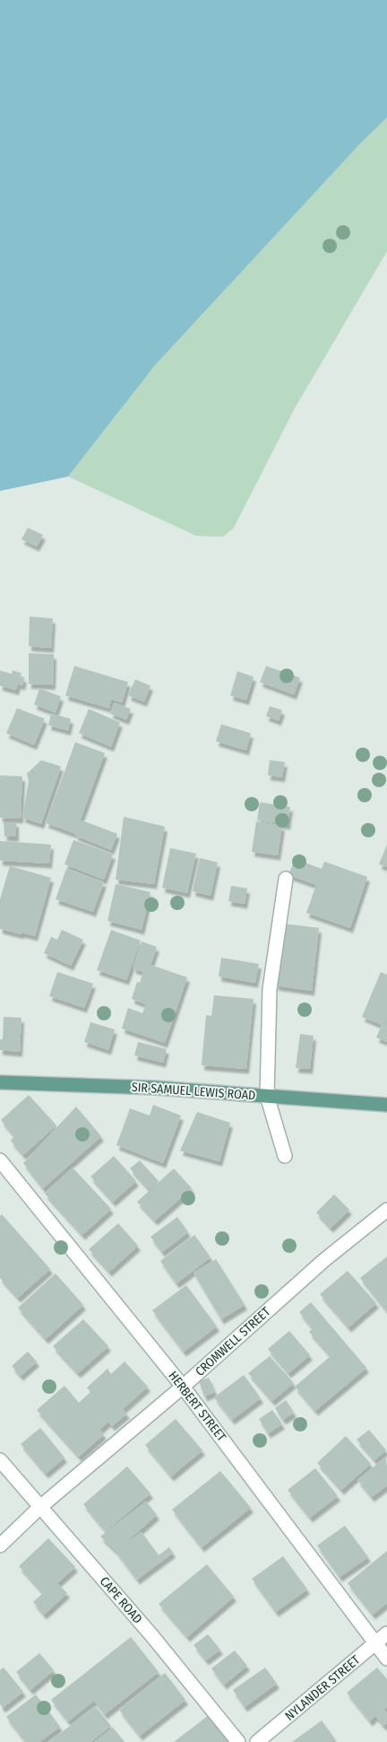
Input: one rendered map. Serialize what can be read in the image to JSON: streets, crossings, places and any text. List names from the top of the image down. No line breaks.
{"streets":{"main road":["SIR SAMUEL LEWIS ROAD"],"street":["CROMWELL STREET","HERBERT STREET","CAPE ROAD","NYLANDER STREET"]},"crossings":[["CROMWELL STREET","HERBERT STREET"],["CROMWELL STREET","CAPE ROAD"],["HERBERT STREET","NYLANDER STREET"]]}
